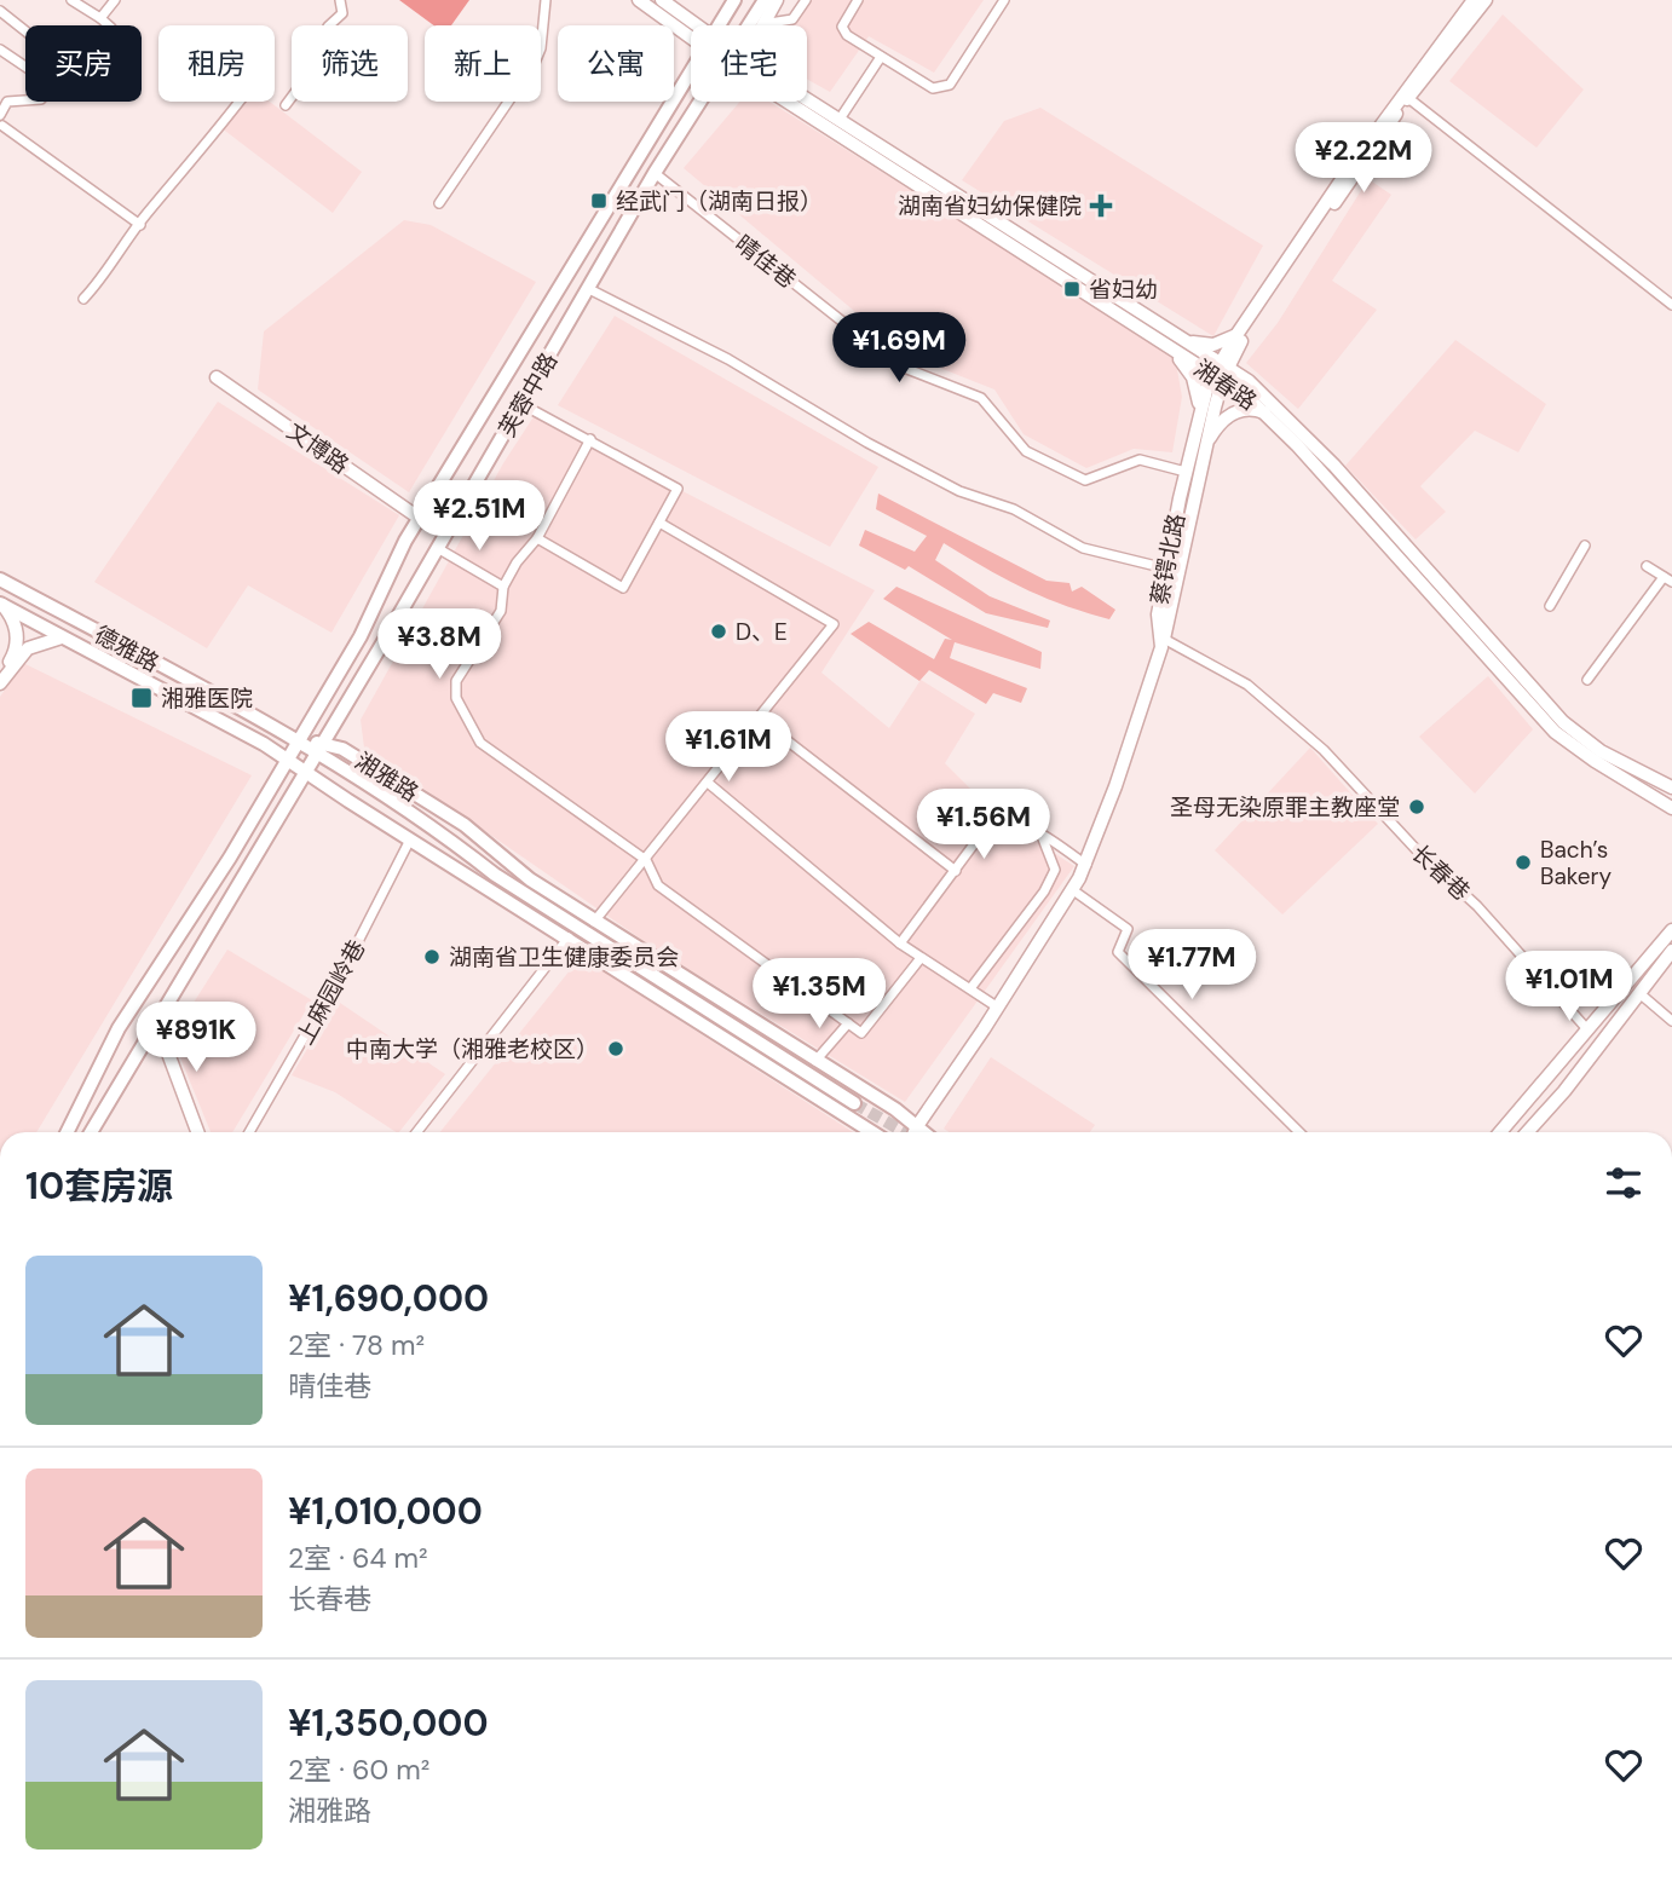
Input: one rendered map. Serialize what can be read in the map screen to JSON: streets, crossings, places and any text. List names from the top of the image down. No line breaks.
{"streets":{"main road":["芙蓉中路","德雅路","湘雅路"],"street":["晴佳巷","湘春路","文博路","蔡锷北路","长春巷","上麻园岭巷"]},"crossings":[["晴佳巷","芙蓉中路"],["晴佳巷","蔡锷北路"],["湘春路","蔡锷北路"],["芙蓉中路","文博路"],["芙蓉中路","德雅路"],["芙蓉中路","湘雅路"],["蔡锷北路","湘雅路"],["蔡锷北路","长春巷"],["德雅路","湘雅路"],["湘雅路","上麻园岭巷"]],"places":{"transit":["经武门（湖南日报）","省妇幼","湘雅医院"],"health":["湖南省妇幼保健院"],"other":["D、E","圣母无染原罪主教座堂","Bach’s Bakery","湖南省卫生健康委员会","中南大学（湘雅老校区）"]},"page":{"chip":["买房","租房","筛选","新上","公寓","住宅"],"price":["¥2.22M","¥1.69M","¥2.51M","¥3.8M","¥1.61M","¥1.56M","¥1.77M","¥1.01M","¥1.35M","¥891K"],"heading":"10套房源","list":[{"name":"¥1,690,000","note":"2室 · 78 m² · 晴佳巷"},{"name":"¥1,010,000","note":"2室 · 64 m² · 长春巷"},{"name":"¥1,350,000","note":"2室 · 60 m² · 湘雅路"}]}}
